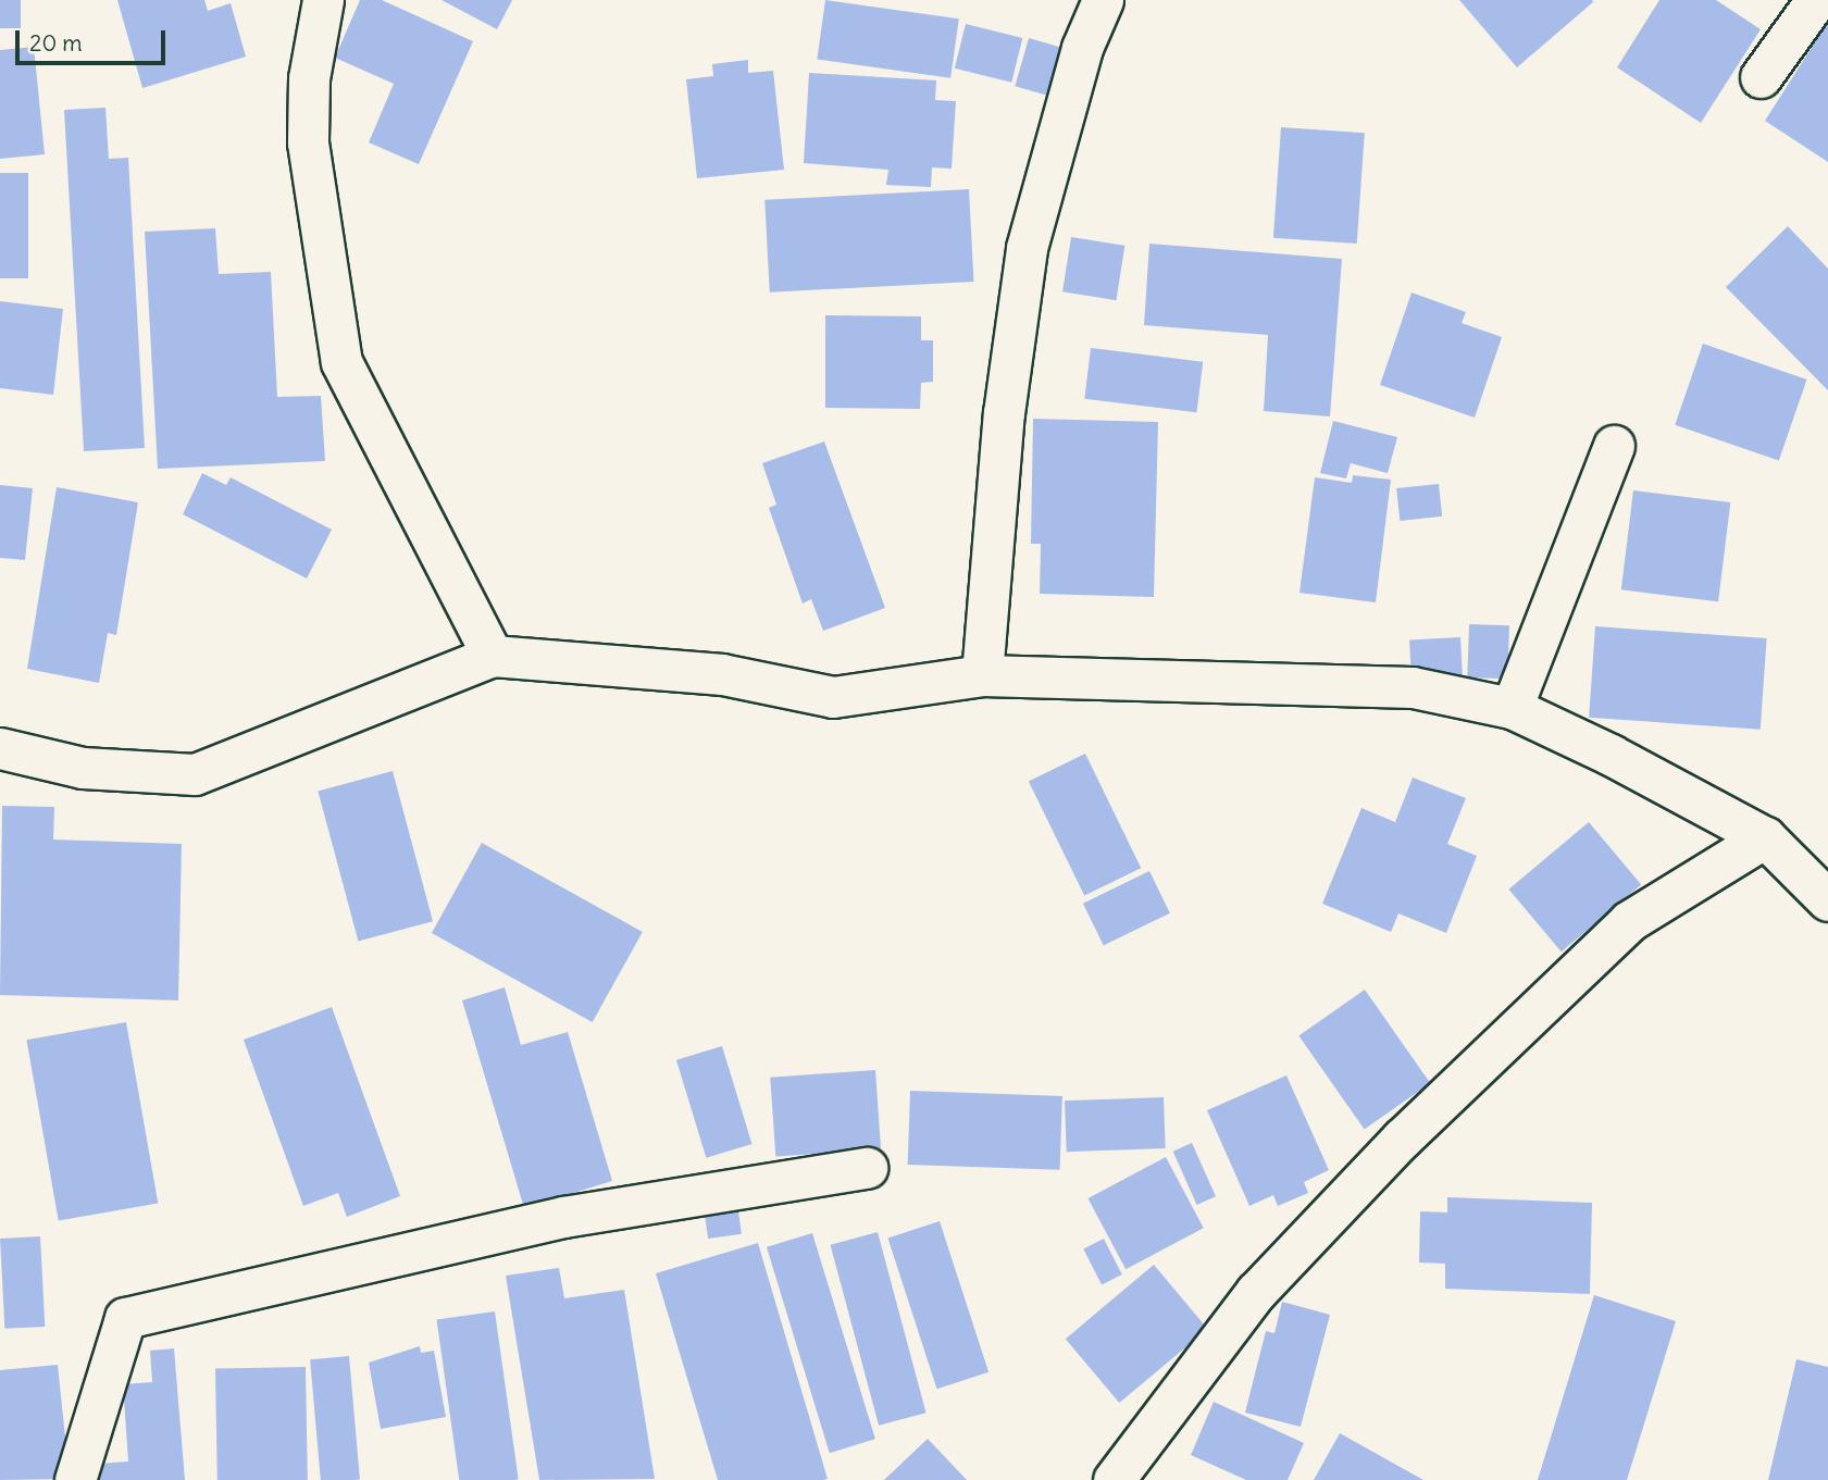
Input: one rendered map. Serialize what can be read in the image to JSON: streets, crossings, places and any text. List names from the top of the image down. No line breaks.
{"scale_bar":"20 m"}
